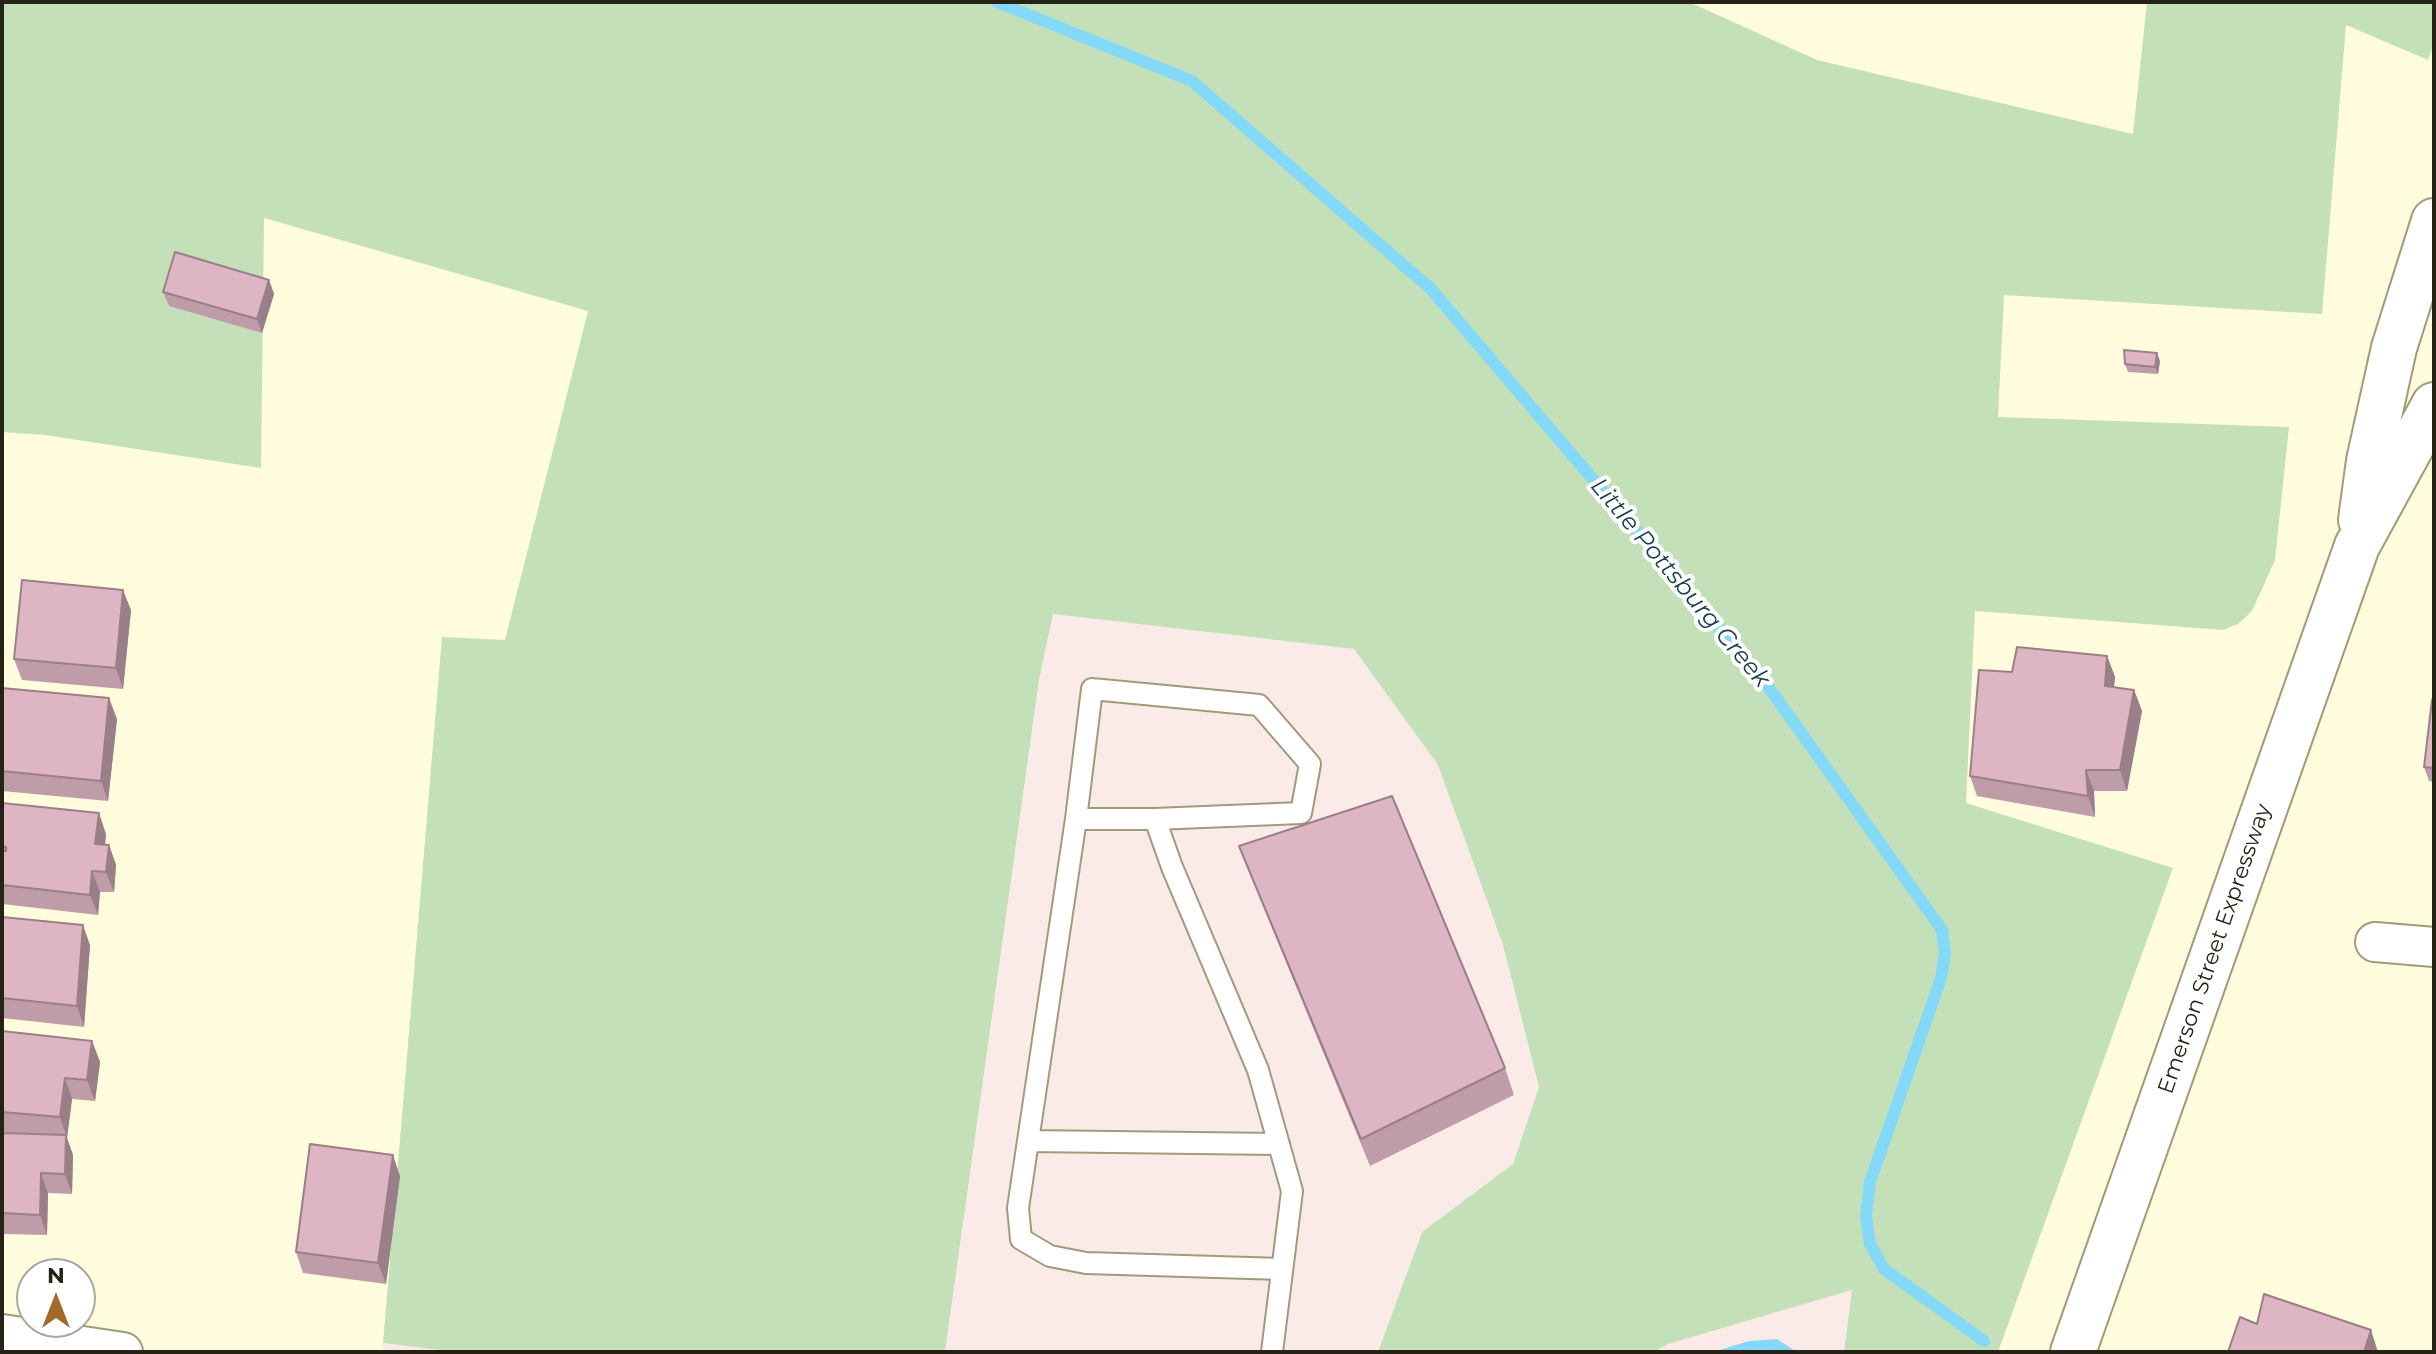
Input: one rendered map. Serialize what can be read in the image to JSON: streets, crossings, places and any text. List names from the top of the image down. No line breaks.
{"streets":{"highway":["Emerson Street Expressway"]},"water":["Little Pottsburg Creek"],"north":"top"}
